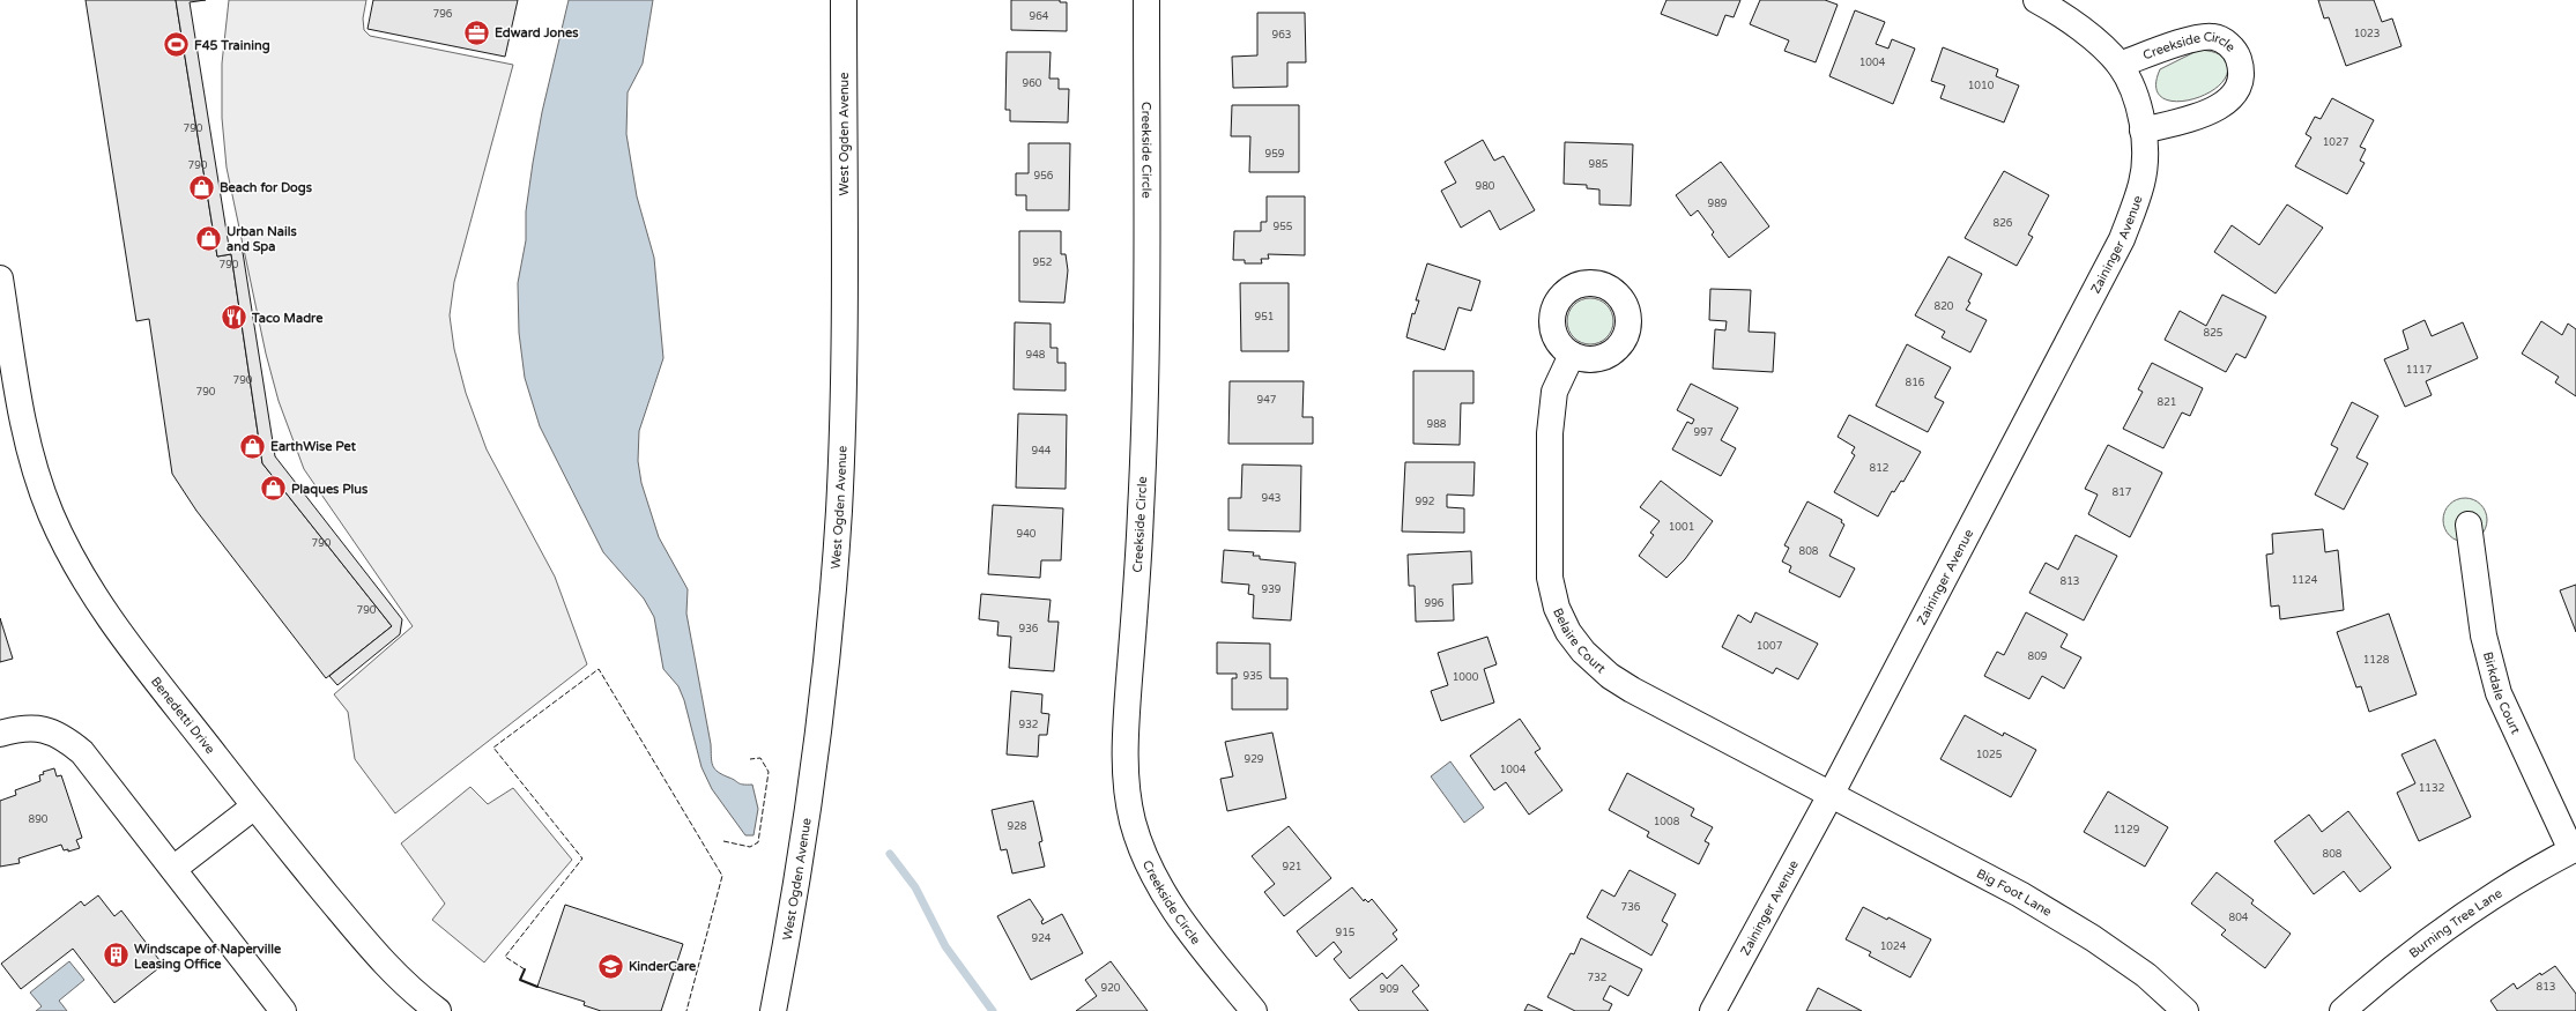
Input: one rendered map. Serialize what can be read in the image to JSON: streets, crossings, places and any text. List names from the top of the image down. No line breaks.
{"streets":{"street":["Creekside Circle","West Ogden Avenue","Zaininger Avenue","Belaire Court","Birkdale Court","Benedetti Drive","Big Foot Lane","Burning Tree Lane"]},"crossings":[["Creekside Circle","Zaininger Avenue"],["Zaininger Avenue","Belaire Court"],["Zaininger Avenue","Big Foot Lane"],["Belaire Court","Big Foot Lane"],["Birkdale Court","Burning Tree Lane"]],"places":{"office":["Edward Jones"],"sports":["F45 Training"],"shop":["Beach for Dogs","Urban Nails and Spa","EarthWise Pet","Plaques Plus"],"restaurant":["Taco Madre"],"building":["Windscape of Naperville Leasing Office"],"school or university":["KinderCare"]},"house_numbers":["796","964","1023","963","1004","960","1010","790","1027","959","985","790","956","980","989","826","955","952","790","820","951","825","948","1117","790","816","790","947","821","988","997","944","812","817","943","992","1001","940","790","808","1124","813","939","996","790","936","1007","809","1128","935","1000","932","1025","929","1004","1132","890","1008","928","1129","808","921","736","804","915","924","1024","732","813","920","909"]}
